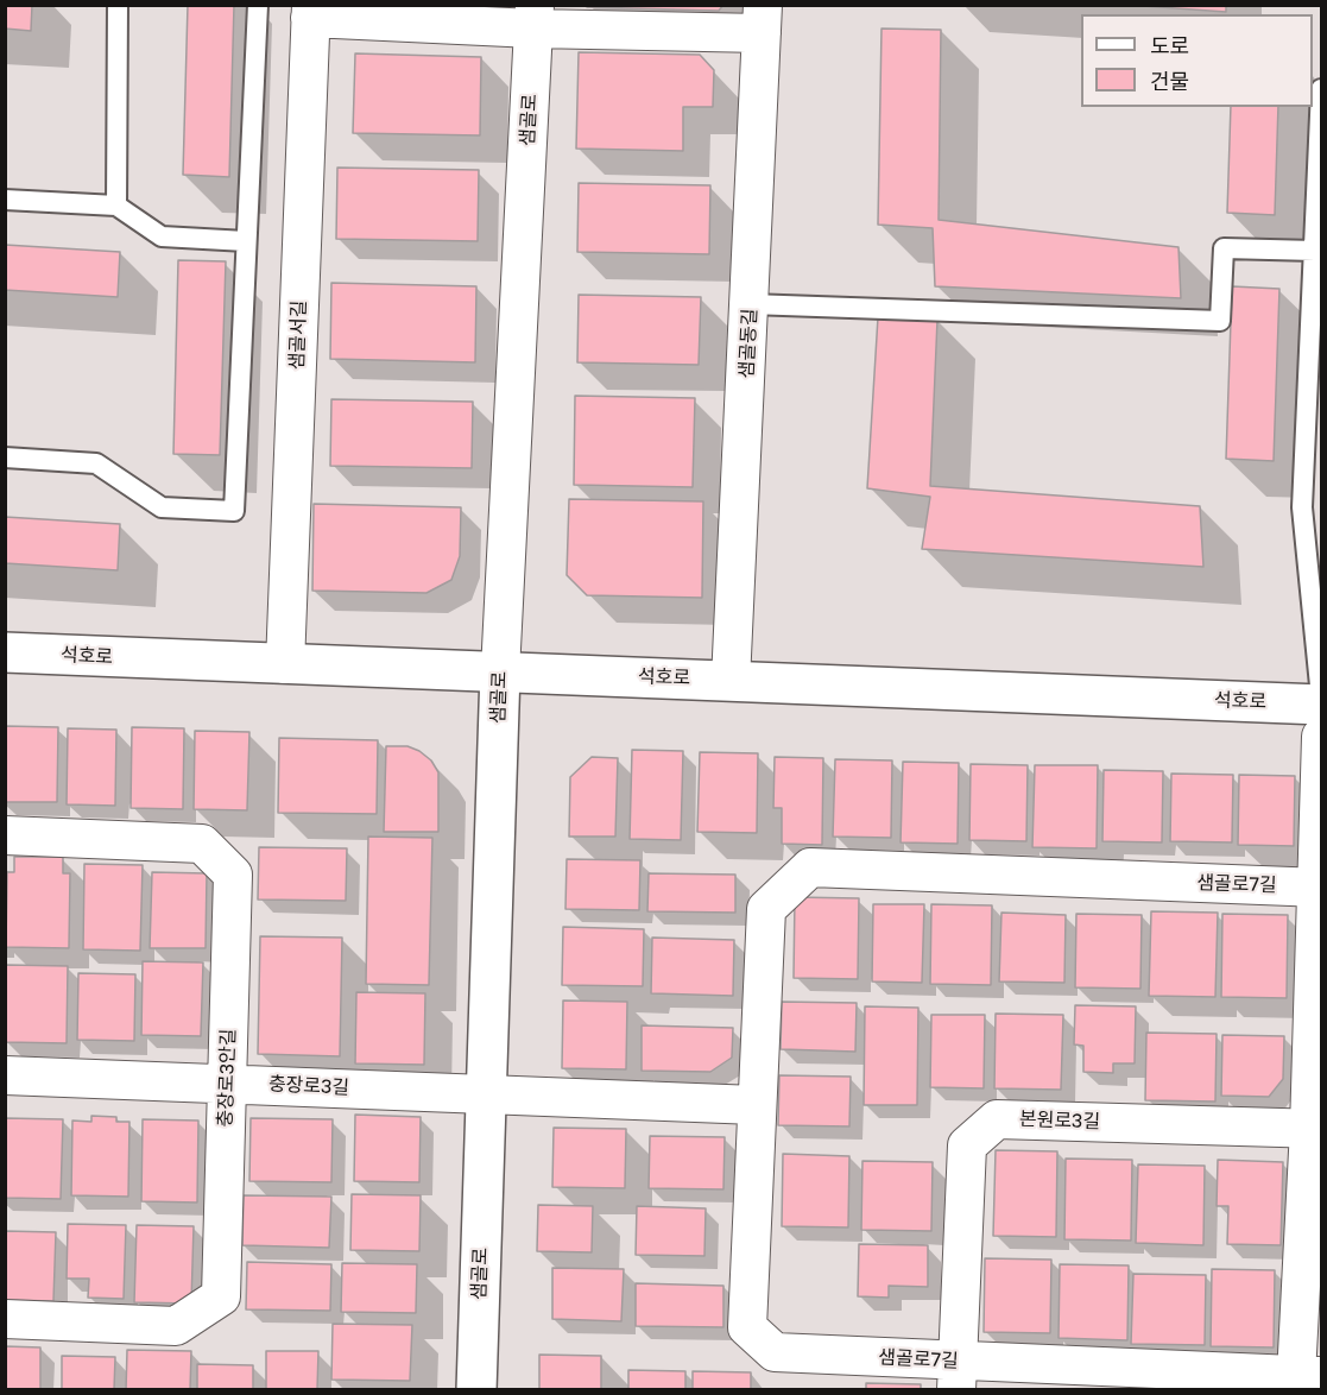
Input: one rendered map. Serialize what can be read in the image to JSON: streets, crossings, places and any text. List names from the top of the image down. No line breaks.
{"streets":{"main road":["샘골로","석호로"],"street":["샘골서길","샘골동길","샘골로7길","충장로3안길","충장로3길","본원로3길"]},"crossings":[["샘골로","석호로"],["샘골로","충장로3길"],["샘골서길","석호로"],["샘골동길","석호로"],["샘골로7길","본원로3길"],["충장로3안길","충장로3길"]],"legend":["도로","건물"]}
